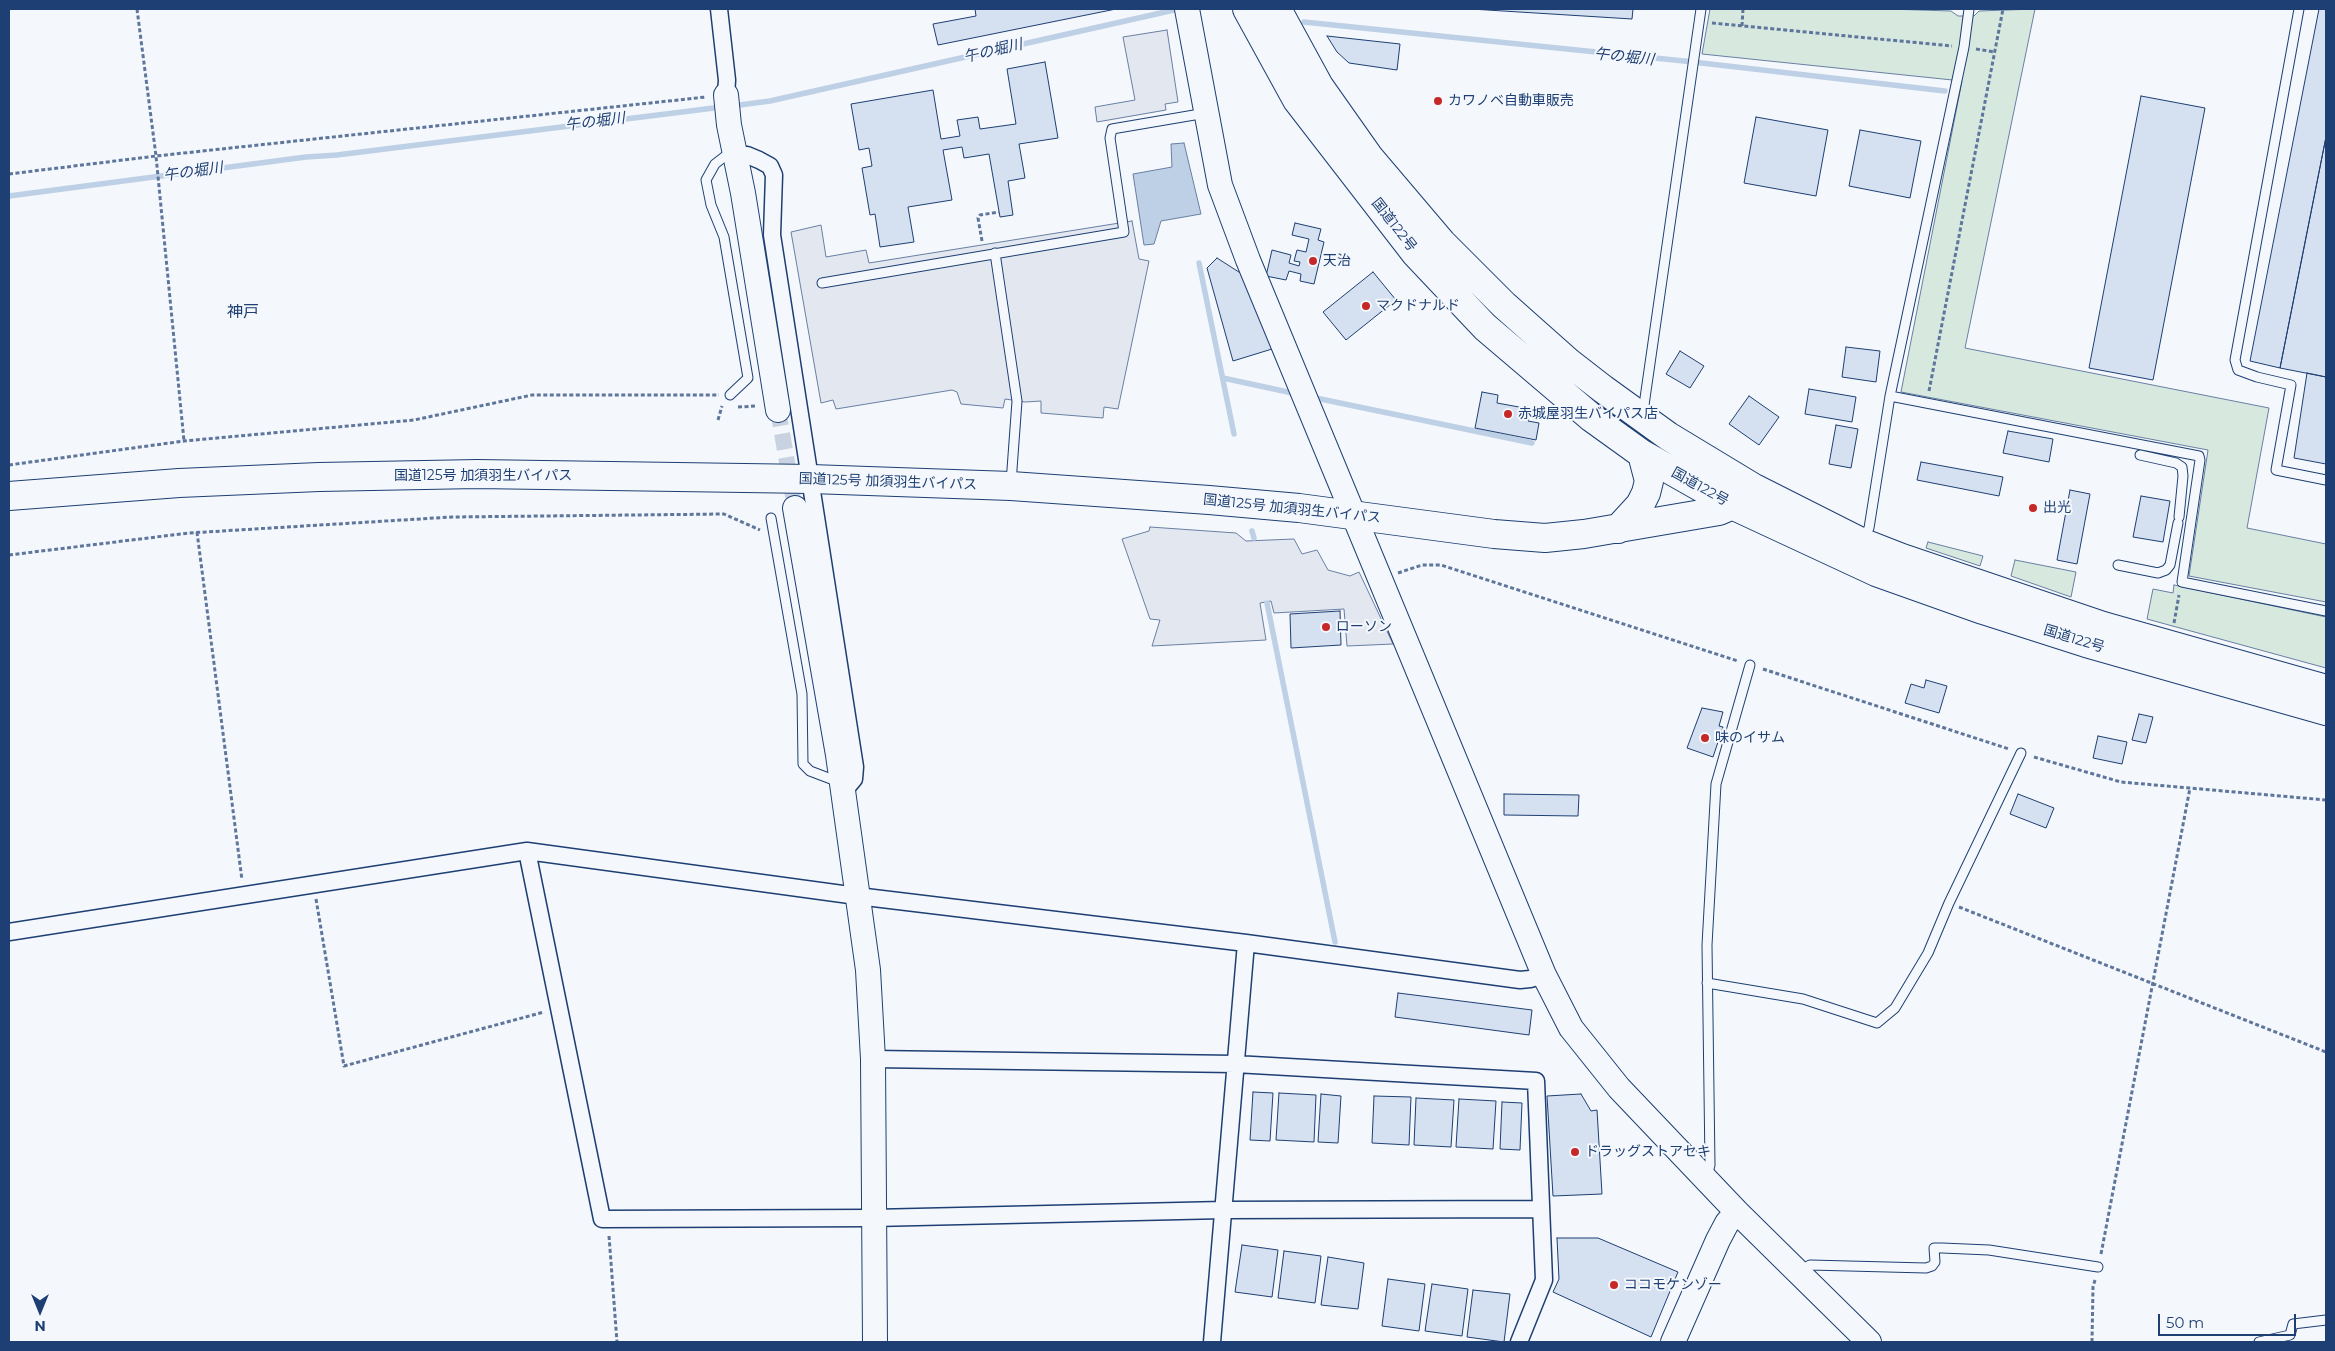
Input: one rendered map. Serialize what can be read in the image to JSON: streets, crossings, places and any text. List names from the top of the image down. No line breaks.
{"streets":{"highway":["国道122号","国道125号 加須羽生バイパス"]},"crossings":[["国道122号","国道125号 加須羽生バイパス"]],"districts":["神戸"],"water":["午の堀川"],"places":["カワノベ自動車販売","天治","マクドナルド","赤城屋羽生バイパス店","出光","ローソン","味のイサム","ドラッグストアセキ","ココモケンゾー"],"scale_bar":"50 m","north":"bottom"}
